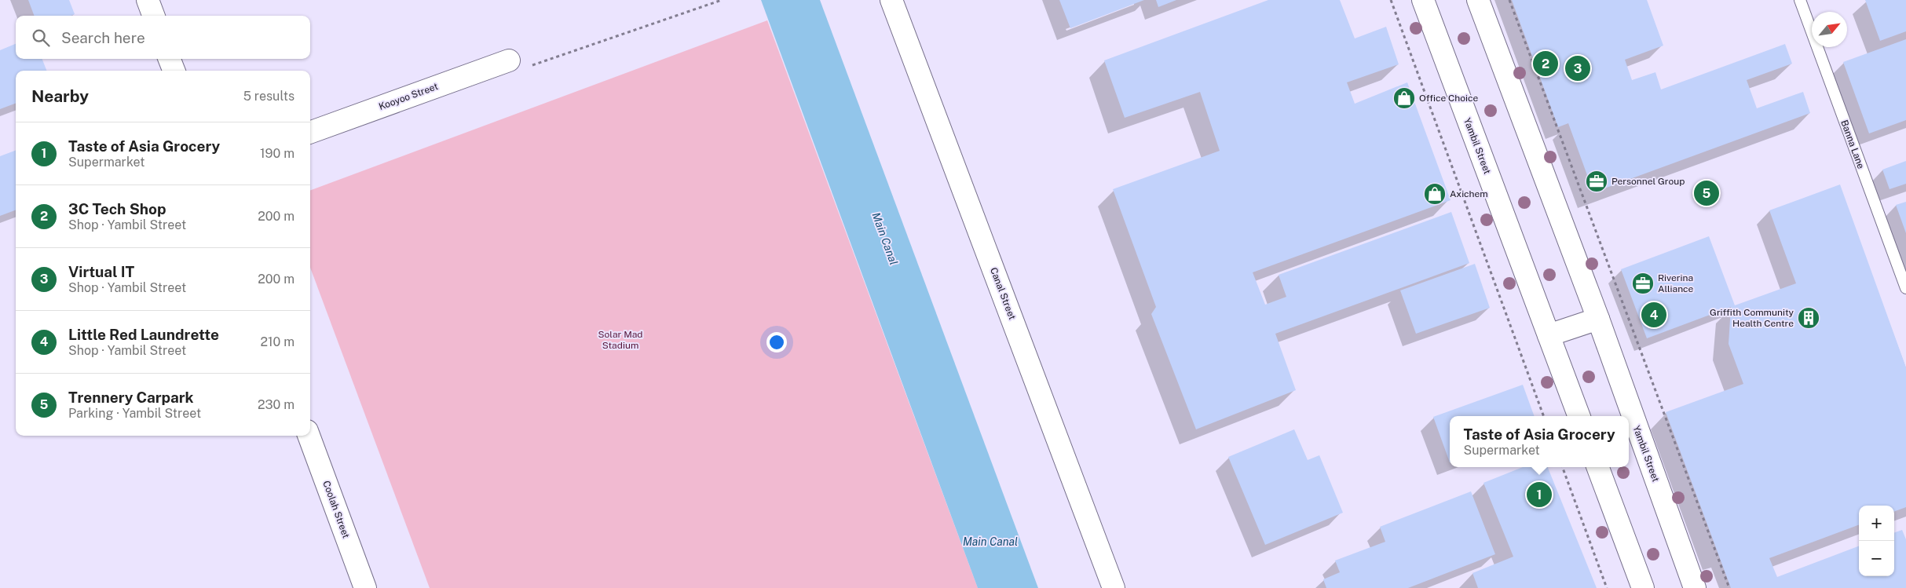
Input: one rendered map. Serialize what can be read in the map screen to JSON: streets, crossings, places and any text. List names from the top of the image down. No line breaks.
{"streets":{"street":["Kooyoo Street","Yambil Street","Canal Street","Coolah Street"],"lane":["Banna Lane"]},"water":["Main Canal"],"parks":["Solar Mad Stadium"],"places":{"shop":["Office Choice","Axichem"],"office":["Personnel Group","Riverina Alliance"],"building":["Griffith Community Health Centre"]},"north":"top right","page":{"search":"Search here","pins":["2","3","5","4","1"],"heading":["Nearby","5 results"],"list":[{"mark":"1","name":"Taste of Asia Grocery","note":"Supermarket","value":"190 m"},{"mark":"2","name":"3C Tech Shop","note":"Shop · Yambil Street","value":"200 m"},{"mark":"3","name":"Virtual IT","note":"Shop · Yambil Street","value":"200 m"},{"mark":"4","name":"Little Red Laundrette","note":"Shop · Yambil Street","value":"210 m"},{"mark":"5","name":"Trennery Carpark","note":"Parking · Yambil Street","value":"230 m"}],"popup":["Taste of Asia Grocery","Supermarket"],"map_buttons":["+","−"]}}
